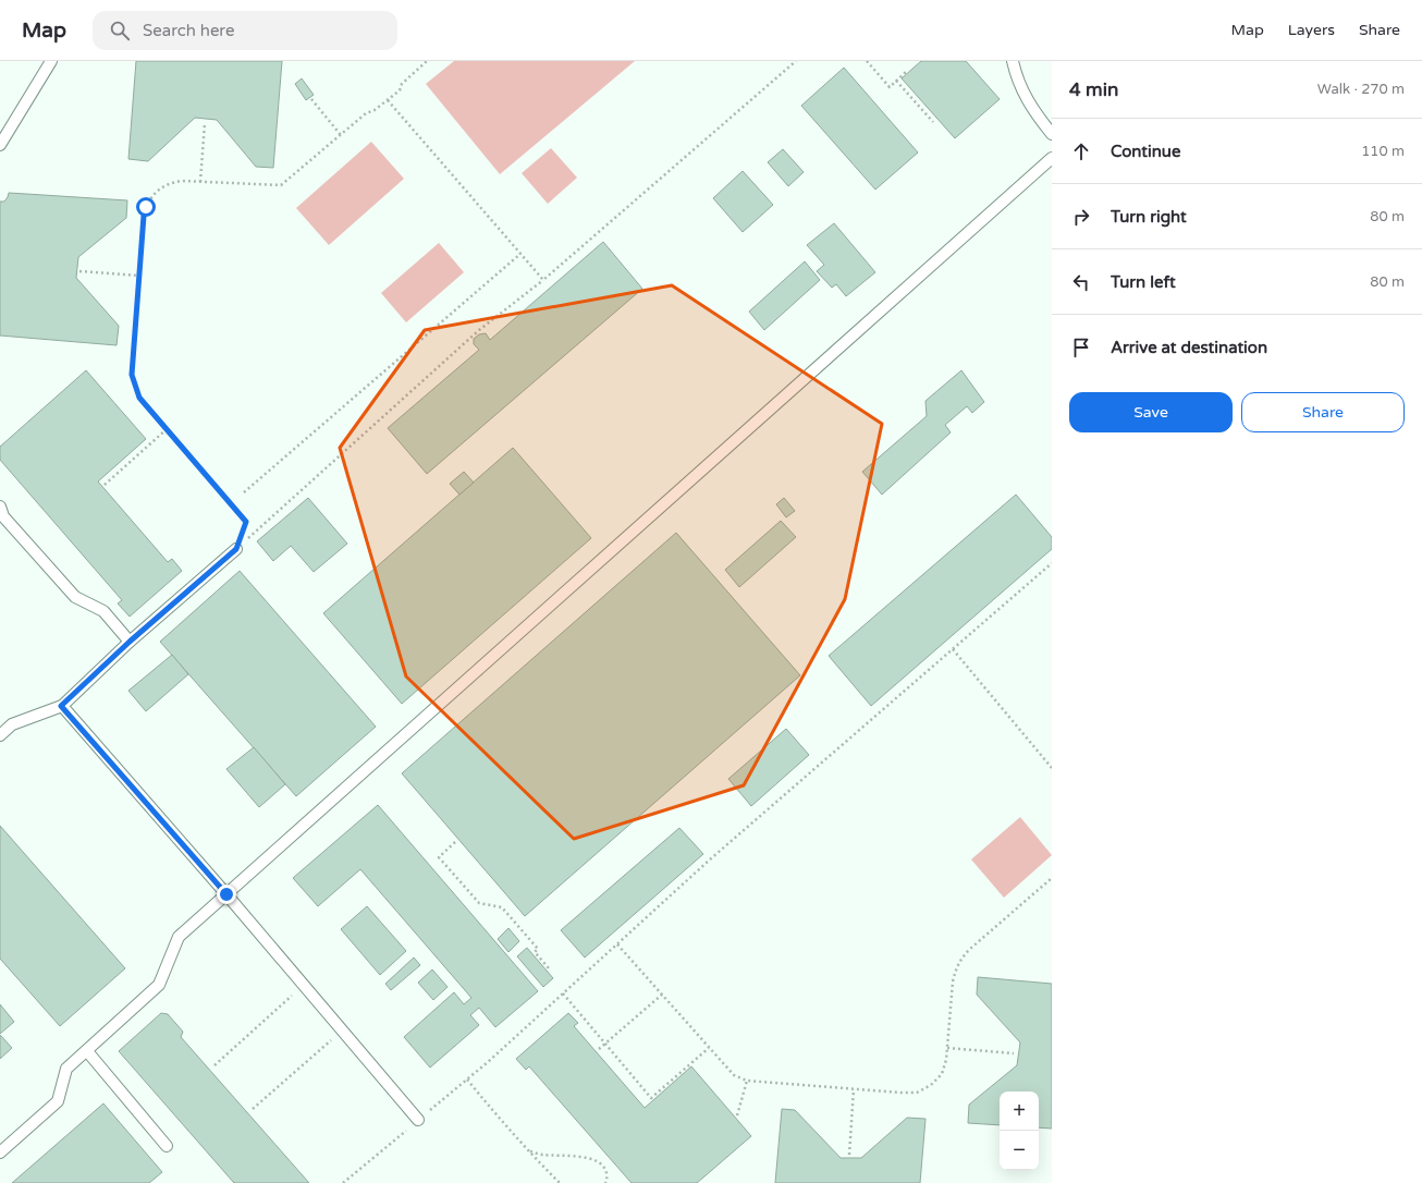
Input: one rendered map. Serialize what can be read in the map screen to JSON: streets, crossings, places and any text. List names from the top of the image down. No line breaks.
{"page":{"header":"Map","search":"Search here","nav":["Map","Layers","Share"],"heading":["4 min","Walk · 270 m"],"list":[["Continue","110 m"],["Turn right","80 m"],["Turn left","80 m"],"Arrive at destination"],"buttons":["Save","Share"],"map_buttons":["+","−"]}}
